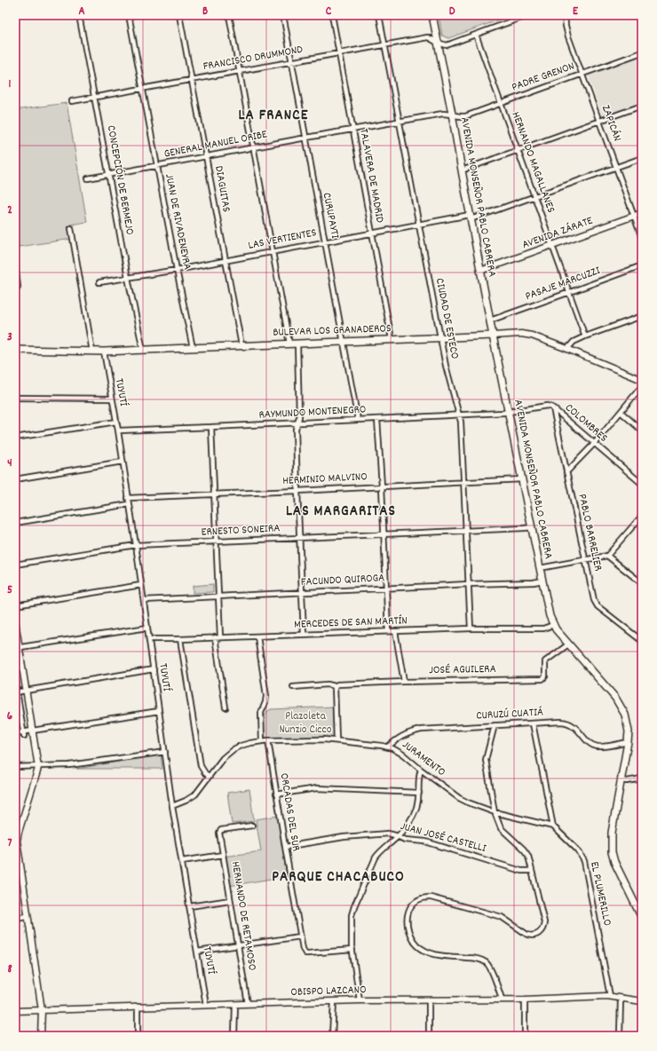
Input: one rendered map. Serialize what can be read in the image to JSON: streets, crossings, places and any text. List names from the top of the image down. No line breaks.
{"streets":{"main road":["AVENIDA MONSEÑOR PABLO CABRERA","AVENIDA ZÁRATE","BULEVAR LOS GRANADEROS","OBISPO LAZCANO"],"street":["FRANCISCO DRUMMOND","PADRE GRENON","ZAPICÁN","GENERAL MANUEL ORIBE","HERNANDO MAGALLANES","TALAVERA DE MADRID","CONCEPCIÓN DE BERMEJO","DIAGUITAS","CURUPAYTI","JUAN DE RIVADENEYRA","LAS VERTIENTES","PASAJE MARCUZZI","CIUDAD DE ESTECO","TUYUTÍ","RAYMUNDO MONTENEGRO","COLOMBRES","HERMINIO MALVINO","ERNESTO SONEIRA","PABLO BARRELIER","FACUNDO QUIROGA","MERCEDES DE SAN MARTÍN","JOSÉ AGUILERA","CURUZÚ CUATIÁ","JURAMENTO","ORCADAS DEL SUR","JUAN JOSÉ CASTELLI","EL PLUMERILLO","HERNANDO DE RETAMOSO"]},"crossings":[["FRANCISCO DRUMMOND","HERNANDO MAGALLANES"],["FRANCISCO DRUMMOND","TALAVERA DE MADRID"],["FRANCISCO DRUMMOND","CONCEPCIÓN DE BERMEJO"],["FRANCISCO DRUMMOND","DIAGUITAS"],["FRANCISCO DRUMMOND","AVENIDA MONSEÑOR PABLO CABRERA"],["FRANCISCO DRUMMOND","CURUPAYTI"],["FRANCISCO DRUMMOND","JUAN DE RIVADENEYRA"],["FRANCISCO DRUMMOND","CIUDAD DE ESTECO"],["PADRE GRENON","ZAPICÁN"],["PADRE GRENON","GENERAL MANUEL ORIBE"],["PADRE GRENON","HERNANDO MAGALLANES"],["PADRE GRENON","AVENIDA MONSEÑOR PABLO CABRERA"],["ZAPICÁN","AVENIDA ZÁRATE"],["ZAPICÁN","LAS VERTIENTES"],["GENERAL MANUEL ORIBE","TALAVERA DE MADRID"],["GENERAL MANUEL ORIBE","CONCEPCIÓN DE BERMEJO"],["GENERAL MANUEL ORIBE","DIAGUITAS"],["GENERAL MANUEL ORIBE","AVENIDA MONSEÑOR PABLO CABRERA"],["GENERAL MANUEL ORIBE","CURUPAYTI"],["GENERAL MANUEL ORIBE","JUAN DE RIVADENEYRA"],["GENERAL MANUEL ORIBE","CIUDAD DE ESTECO"],["HERNANDO MAGALLANES","AVENIDA ZÁRATE"],["HERNANDO MAGALLANES","LAS VERTIENTES"],["HERNANDO MAGALLANES","PASAJE MARCUZZI"],["TALAVERA DE MADRID","LAS VERTIENTES"],["TALAVERA DE MADRID","BULEVAR LOS GRANADEROS"],["CONCEPCIÓN DE BERMEJO","LAS VERTIENTES"],["CONCEPCIÓN DE BERMEJO","BULEVAR LOS GRANADEROS"],["DIAGUITAS","LAS VERTIENTES"],["DIAGUITAS","BULEVAR LOS GRANADEROS"],["AVENIDA MONSEÑOR PABLO CABRERA","AVENIDA ZÁRATE"],["AVENIDA MONSEÑOR PABLO CABRERA","LAS VERTIENTES"],["AVENIDA MONSEÑOR PABLO CABRERA","PASAJE MARCUZZI"],["AVENIDA MONSEÑOR PABLO CABRERA","BULEVAR LOS GRANADEROS"],["AVENIDA MONSEÑOR PABLO CABRERA","RAYMUNDO MONTENEGRO"],["AVENIDA MONSEÑOR PABLO CABRERA","COLOMBRES"],["AVENIDA MONSEÑOR PABLO CABRERA","HERMINIO MALVINO"],["AVENIDA MONSEÑOR PABLO CABRERA","ERNESTO SONEIRA"],["AVENIDA MONSEÑOR PABLO CABRERA","FACUNDO QUIROGA"],["AVENIDA MONSEÑOR PABLO CABRERA","MERCEDES DE SAN MARTÍN"],["AVENIDA MONSEÑOR PABLO CABRERA","JOSÉ AGUILERA"],["AVENIDA MONSEÑOR PABLO CABRERA","CURUZÚ CUATIÁ"],["CURUPAYTI","LAS VERTIENTES"],["CURUPAYTI","BULEVAR LOS GRANADEROS"],["CURUPAYTI","RAYMUNDO MONTENEGRO"],["JUAN DE RIVADENEYRA","LAS VERTIENTES"],["JUAN DE RIVADENEYRA","BULEVAR LOS GRANADEROS"],["LAS VERTIENTES","CIUDAD DE ESTECO"],["CIUDAD DE ESTECO","BULEVAR LOS GRANADEROS"],["CIUDAD DE ESTECO","RAYMUNDO MONTENEGRO"],["CIUDAD DE ESTECO","HERMINIO MALVINO"],["CIUDAD DE ESTECO","ERNESTO SONEIRA"],["CIUDAD DE ESTECO","FACUNDO QUIROGA"],["CIUDAD DE ESTECO","MERCEDES DE SAN MARTÍN"],["BULEVAR LOS GRANADEROS","TUYUTÍ"],["TUYUTÍ","RAYMUNDO MONTENEGRO"],["TUYUTÍ","HERMINIO MALVINO"],["TUYUTÍ","ERNESTO SONEIRA"],["TUYUTÍ","FACUNDO QUIROGA"],["TUYUTÍ","MERCEDES DE SAN MARTÍN"],["TUYUTÍ","JURAMENTO"],["TUYUTÍ","OBISPO LAZCANO"],["RAYMUNDO MONTENEGRO","COLOMBRES"],["COLOMBRES","PABLO BARRELIER"],["CURUZÚ CUATIÁ","JURAMENTO"],["JURAMENTO","ORCADAS DEL SUR"],["JURAMENTO","EL PLUMERILLO"],["ORCADAS DEL SUR","JUAN JOSÉ CASTELLI"],["EL PLUMERILLO","OBISPO LAZCANO"],["HERNANDO DE RETAMOSO","OBISPO LAZCANO"]],"districts":["LA FRANCE","LAS MARGARITAS","PARQUE CHACABUCO"],"parks":["Plazoleta Nunzio Cicco"],"grid":{"columns":["A","B","C","D","E"],"rows":["1","2","3","4","5","6","7","8"]}}
